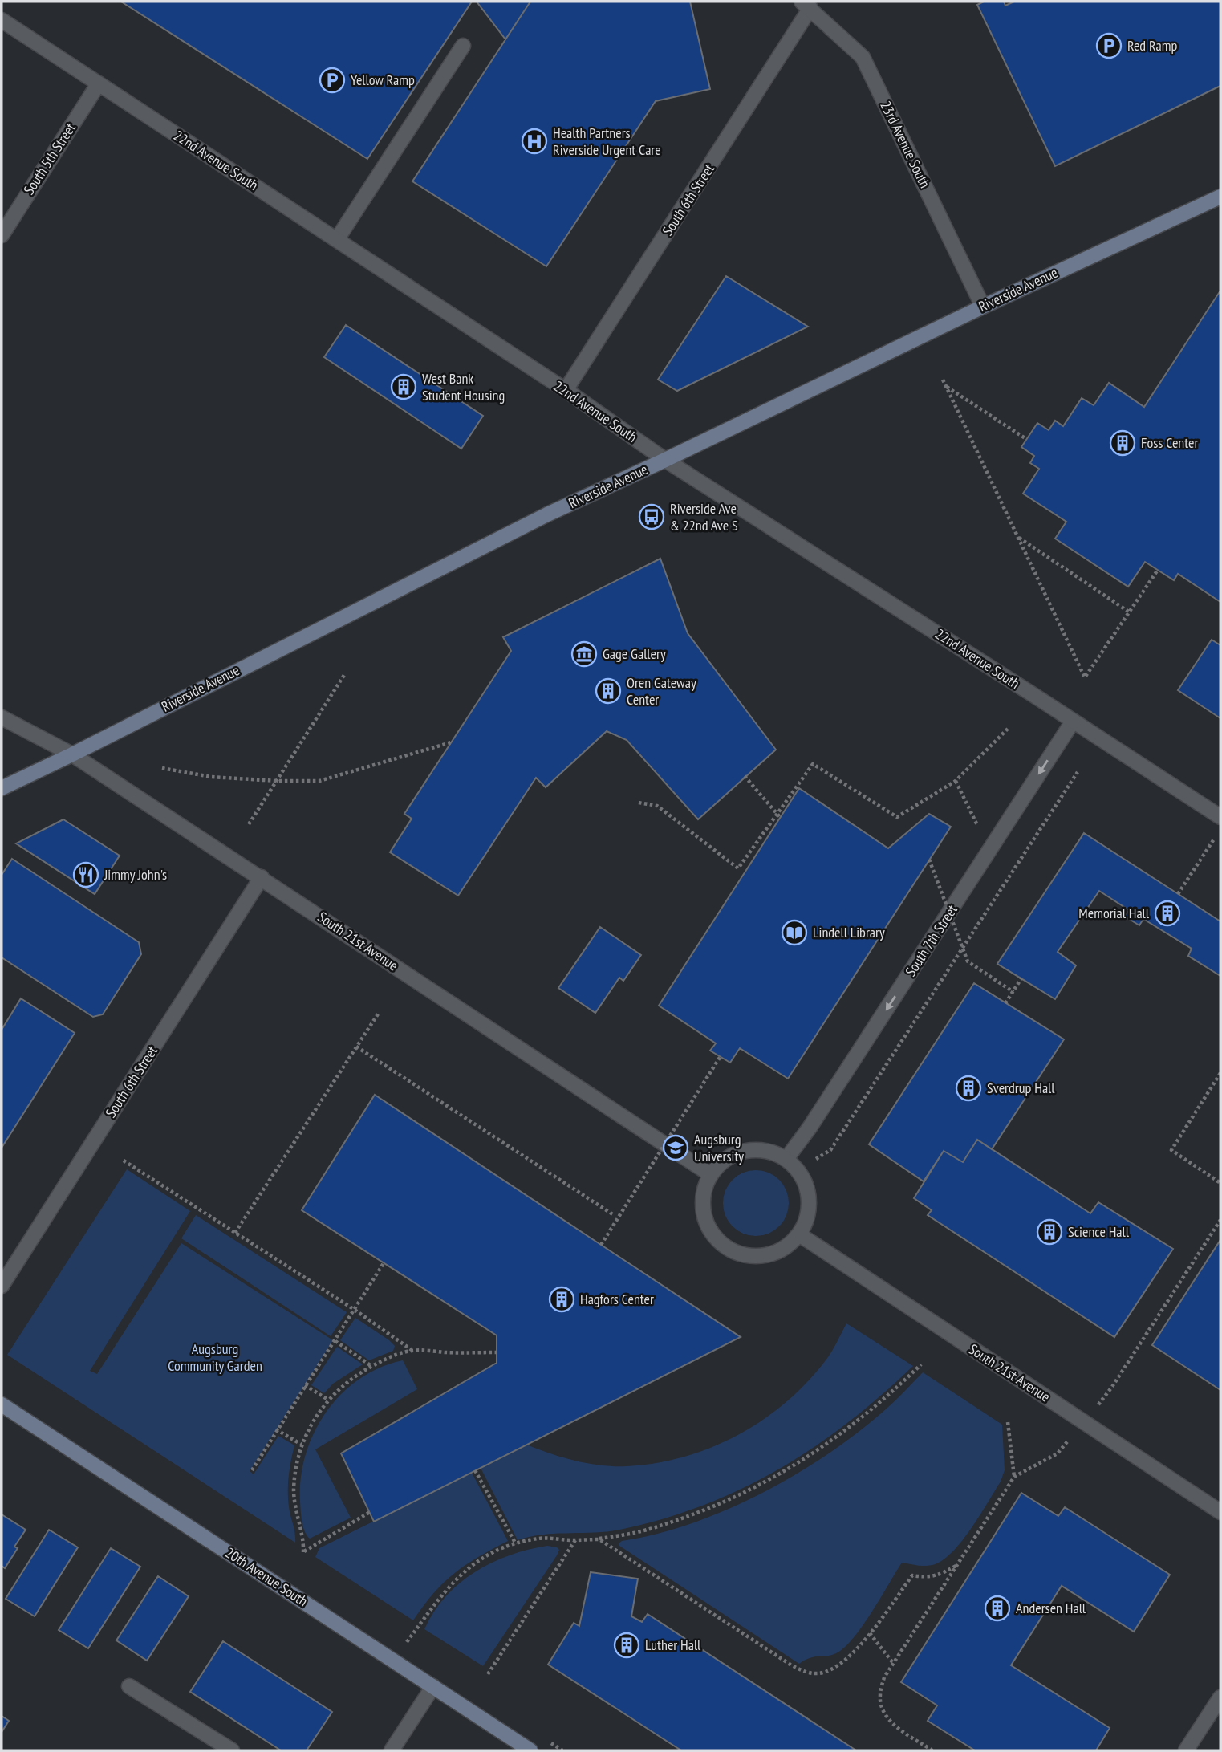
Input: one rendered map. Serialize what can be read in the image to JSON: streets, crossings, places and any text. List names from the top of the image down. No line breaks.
{"streets":{"street":["23rd Avenue South","South 5th Street","22nd Avenue South","South 6th Street","Riverside Avenue","South 7th Street","South 21st Avenue","20th Avenue South"]},"crossings":[["23rd Avenue South","South 6th Street"],["23rd Avenue South","Riverside Avenue"],["South 5th Street","22nd Avenue South"],["22nd Avenue South","South 6th Street"],["22nd Avenue South","Riverside Avenue"],["22nd Avenue South","South 7th Street"],["South 6th Street","South 21st Avenue"],["Riverside Avenue","South 21st Avenue"],["South 7th Street","South 21st Avenue"]],"one_way":["South 7th Street"],"parks":["Augsburg Community Garden"],"places":{"parking":["Red Ramp","Yellow Ramp"],"hospital":["Health Partners Riverside Urgent Care"],"building":["West Bank Student Housing","Foss Center","Oren Gateway Center","Memorial Hall","Sverdrup Hall","Science Hall","Hagfors Center","Andersen Hall","Luther Hall"],"bus stop":["Riverside Ave & 22nd Ave S"],"museum":["Gage Gallery"],"restaurant":["Jimmy John's"],"library":["Lindell Library"],"school or university":["Augsburg University"]}}
